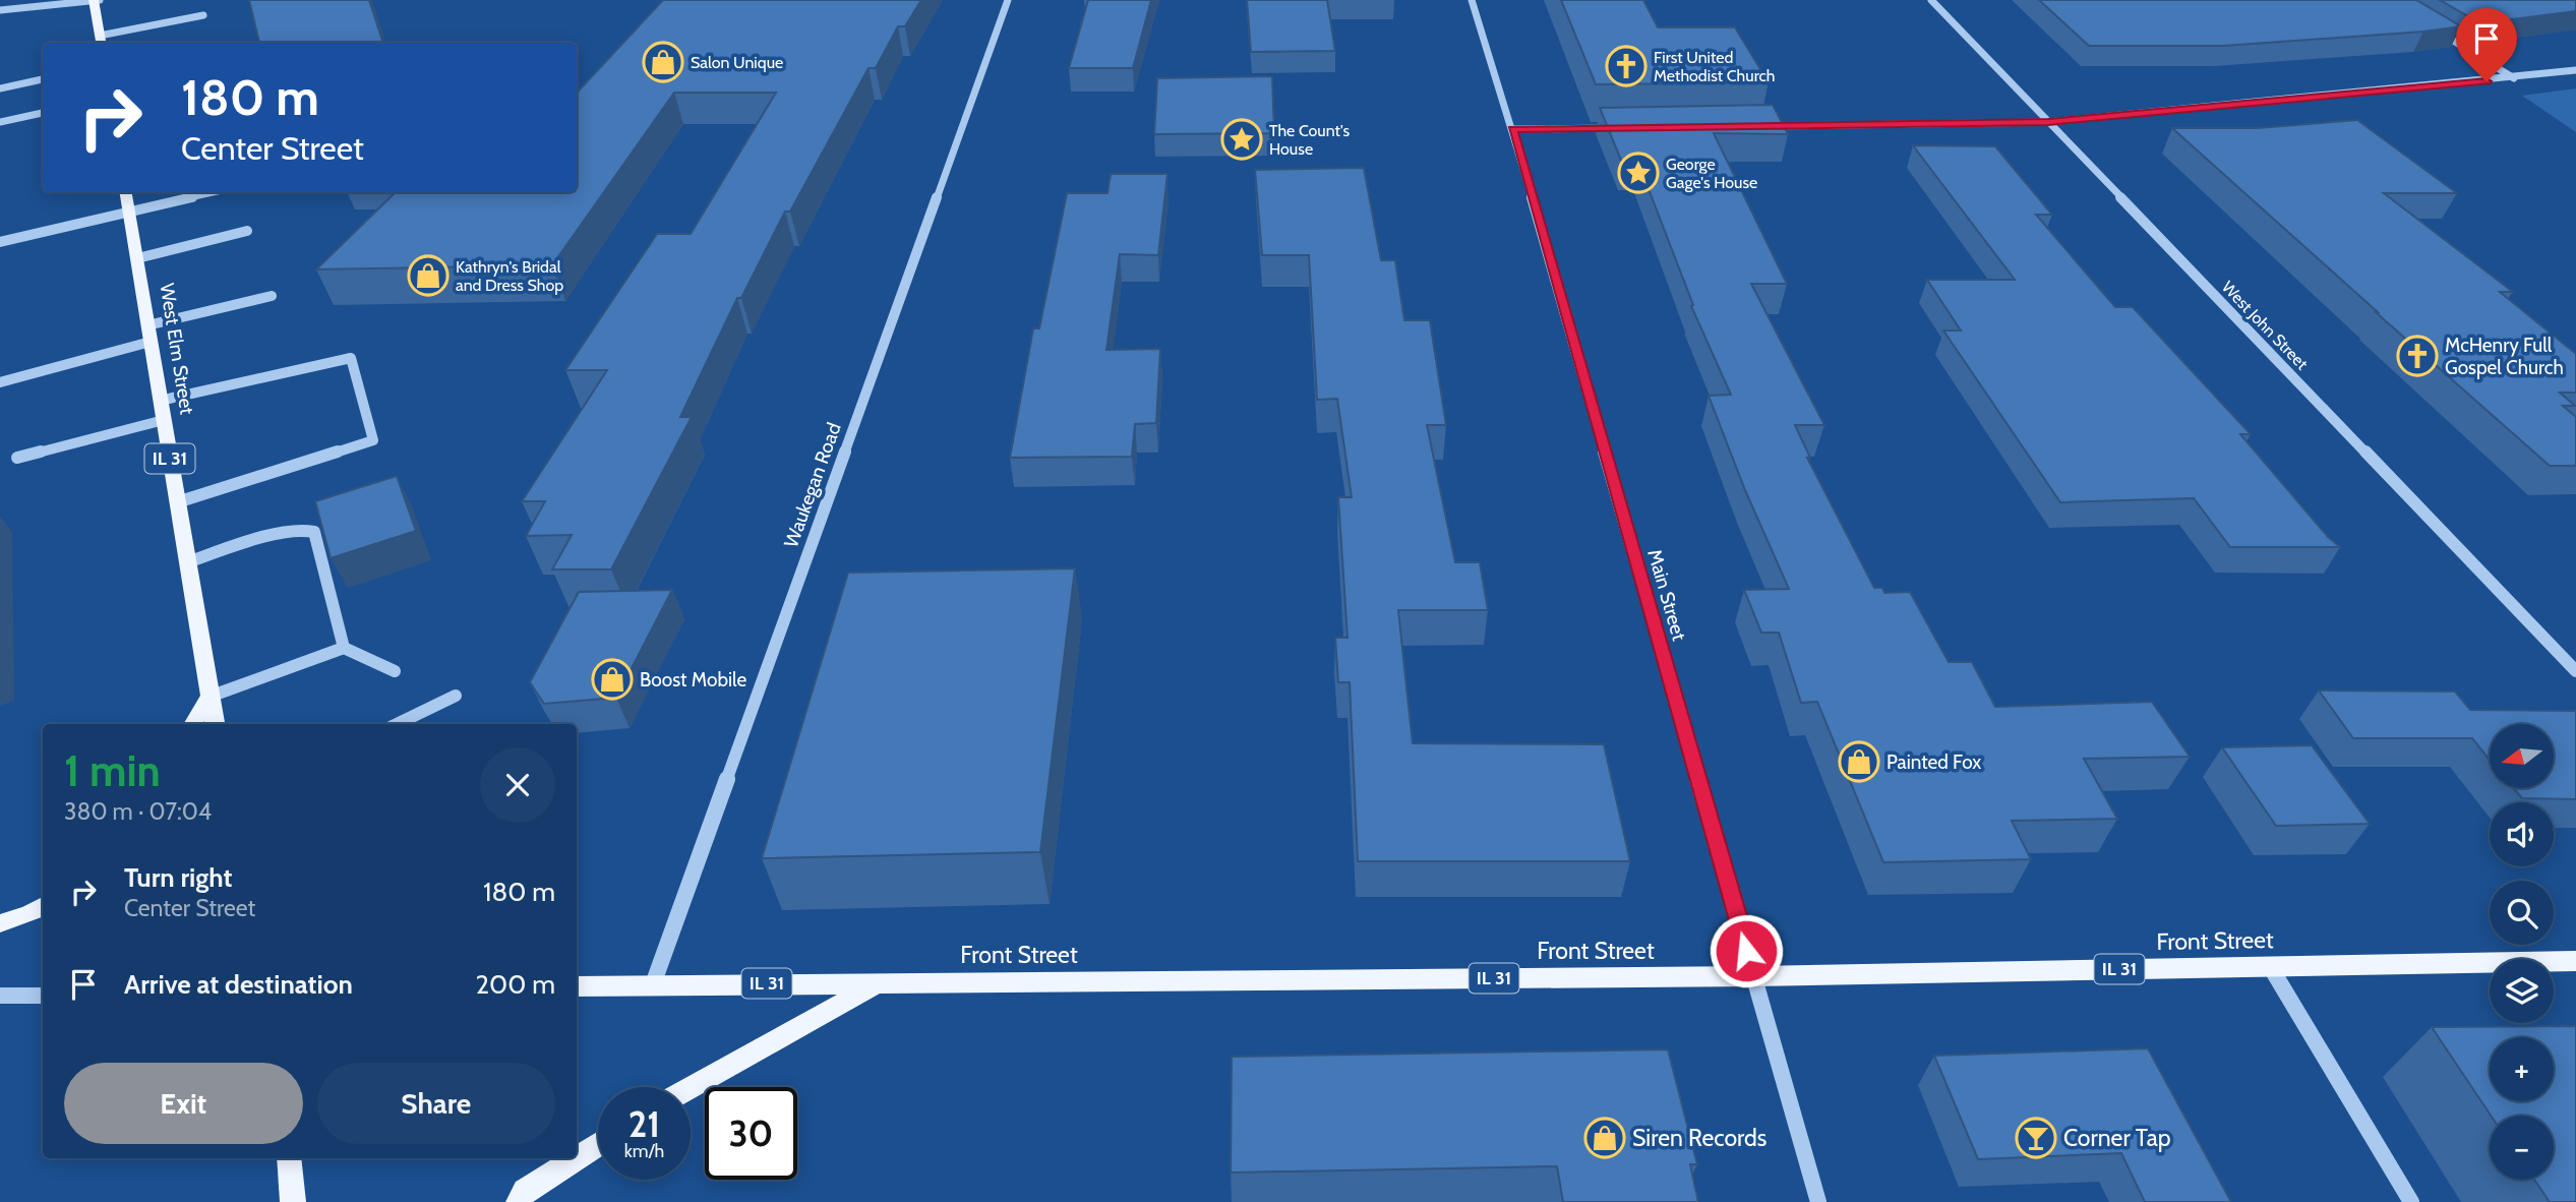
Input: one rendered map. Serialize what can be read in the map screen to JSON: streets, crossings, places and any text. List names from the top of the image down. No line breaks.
{"streets":{"main road":["West Elm Street","IL 31","Front Street"],"street":["West John Street","Waukegan Road","Main Street"]},"crossings":[["Waukegan Road","Front Street"],["Main Street","Front Street"]],"places":{"shop":["Salon Unique","Kathryn's Bridal and Dress Shop","Boost Mobile","Painted Fox","Siren Records"],"church":["First United Methodist Church","McHenry Full Gospel Church"],"place":["The Count's House","George Gage's House"],"bar":["Corner Tap"]},"north":"left","page":{"turn":["180 m","Center Street"],"map_buttons":["+","−"],"heading":["1 min","380 m · 07:04"],"list":[{"name":"Turn right","note":"Center Street","value":"180 m"},{"name":"Arrive at destination","value":"200 m"}],"buttons":["Exit","Share"],"speed":"21 km/h","limit":"30"}}
